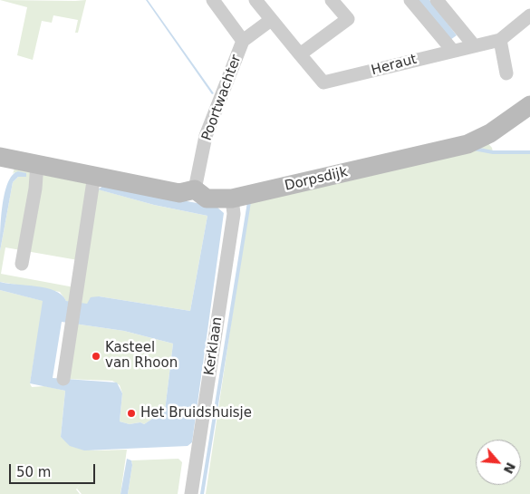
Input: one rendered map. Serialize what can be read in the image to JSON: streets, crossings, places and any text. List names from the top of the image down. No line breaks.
{"streets":{"street":["Heraut","Poortwachter","Dorpsdijk","Kerklaan"]},"crossings":[["Poortwachter","Dorpsdijk"],["Dorpsdijk","Kerklaan"]],"places":["Kasteel van Rhoon","Het Bruidshuisje"],"scale_bar":"50 m","north":"bottom right"}
